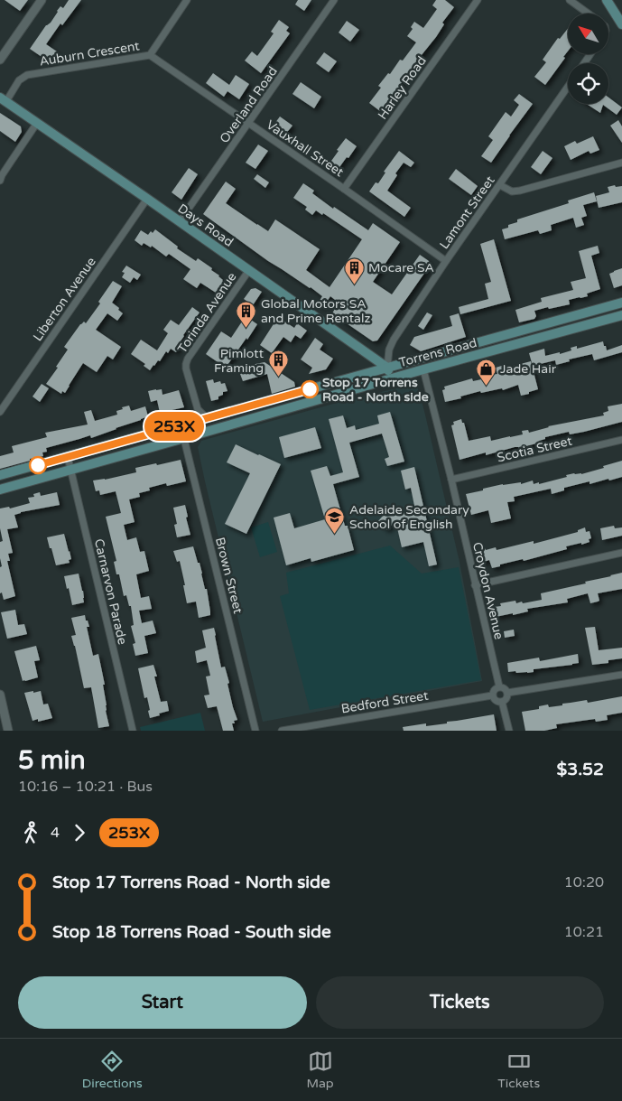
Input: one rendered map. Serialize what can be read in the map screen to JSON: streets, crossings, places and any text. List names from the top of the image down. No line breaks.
{"streets":{"main road":["Days Road","Torrens Road"],"street":["Auburn Crescent","Harley Road","Overland Road","Vauxhall Street","Lamont Street","Liberton Avenue","Torinda Avenue","Scotia Street","Brown Street","Croydon Avenue","Carnarvon Parade","Bedford Street"]},"crossings":[["Auburn Crescent","Vauxhall Street"],["Auburn Crescent","Days Road"],["Harley Road","Vauxhall Street"],["Overland Road","Vauxhall Street"],["Overland Road","Days Road"],["Vauxhall Street","Lamont Street"],["Lamont Street","Days Road"],["Lamont Street","Torrens Road"],["Days Road","Liberton Avenue"],["Days Road","Torinda Avenue"],["Days Road","Torrens Road"],["Torinda Avenue","Torrens Road"],["Torrens Road","Brown Street"],["Torrens Road","Croydon Avenue"],["Torrens Road","Carnarvon Parade"],["Scotia Street","Croydon Avenue"],["Croydon Avenue","Bedford Street"]],"places":{"building":["Mocare SA","Global Motors SA and Prime Rentalz","Pimlott Framing"],"shop":["Jade Hair"],"other":["Stop 17 Torrens Road - North side"],"school or university":["Adelaide Secondary School of English"]},"lines":["bus line 253X"],"north":"top left","page":{"on_map":"253X","heading":["5 min","10:16 – 10:21 · Bus","$3.52"],"legs":["4","253X"],"list":[{"name":"Stop 17 Torrens Road - North side","value":"10:20"},{"name":"Stop 18 Torrens Road - South side","value":"10:21"}],"buttons":["Start","Tickets"],"tabs":["Directions","Map","Tickets"]}}
